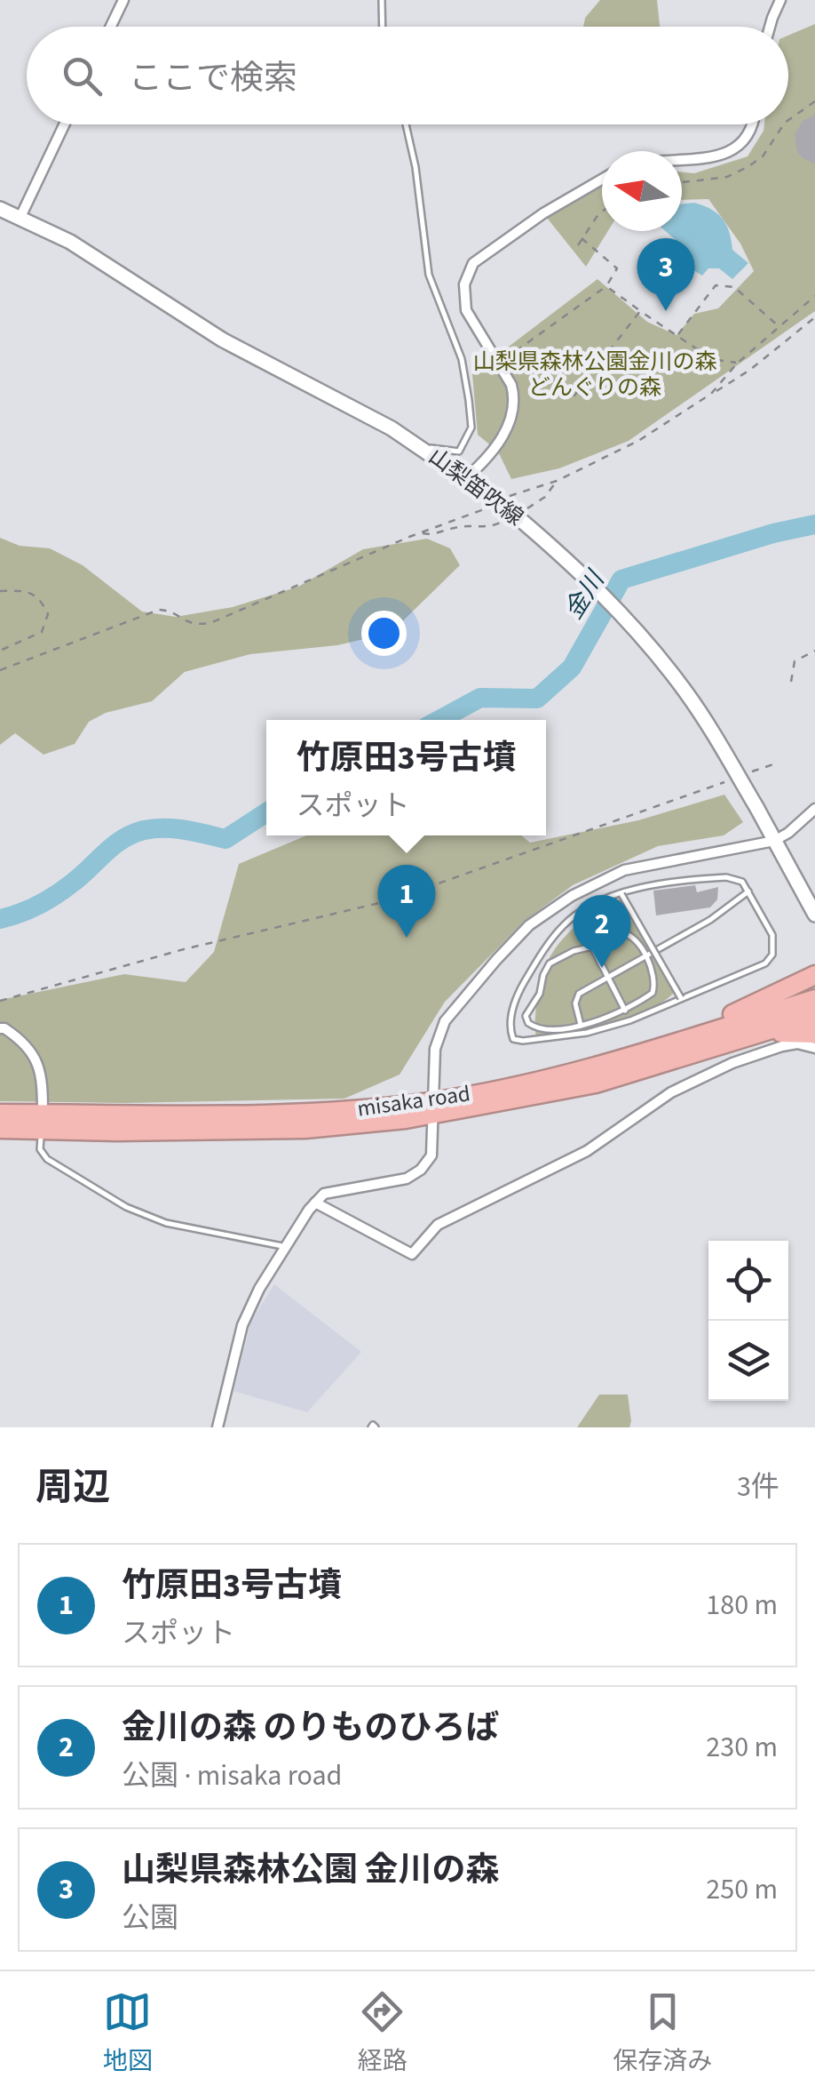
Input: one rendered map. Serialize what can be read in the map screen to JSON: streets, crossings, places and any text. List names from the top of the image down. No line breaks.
{"streets":{"highway":["misaka road"],"main road":["山梨笛吹線"]},"water":["金川"],"parks":["山梨県森林公園金川の森 どんぐりの森"],"north":"left","page":{"search":"ここで検索","pins":["3","1","2"],"popup":["竹原田3号古墳","スポット"],"heading":["周辺","3件"],"list":[{"mark":"1","name":"竹原田3号古墳","note":"スポット","value":"180 m"},{"mark":"2","name":"金川の森 のりものひろば","note":"公園 · misaka road","value":"230 m"},{"mark":"3","name":"山梨県森林公園 金川の森","note":"公園","value":"250 m"}],"nav":["地図","経路","保存済み"]}}
